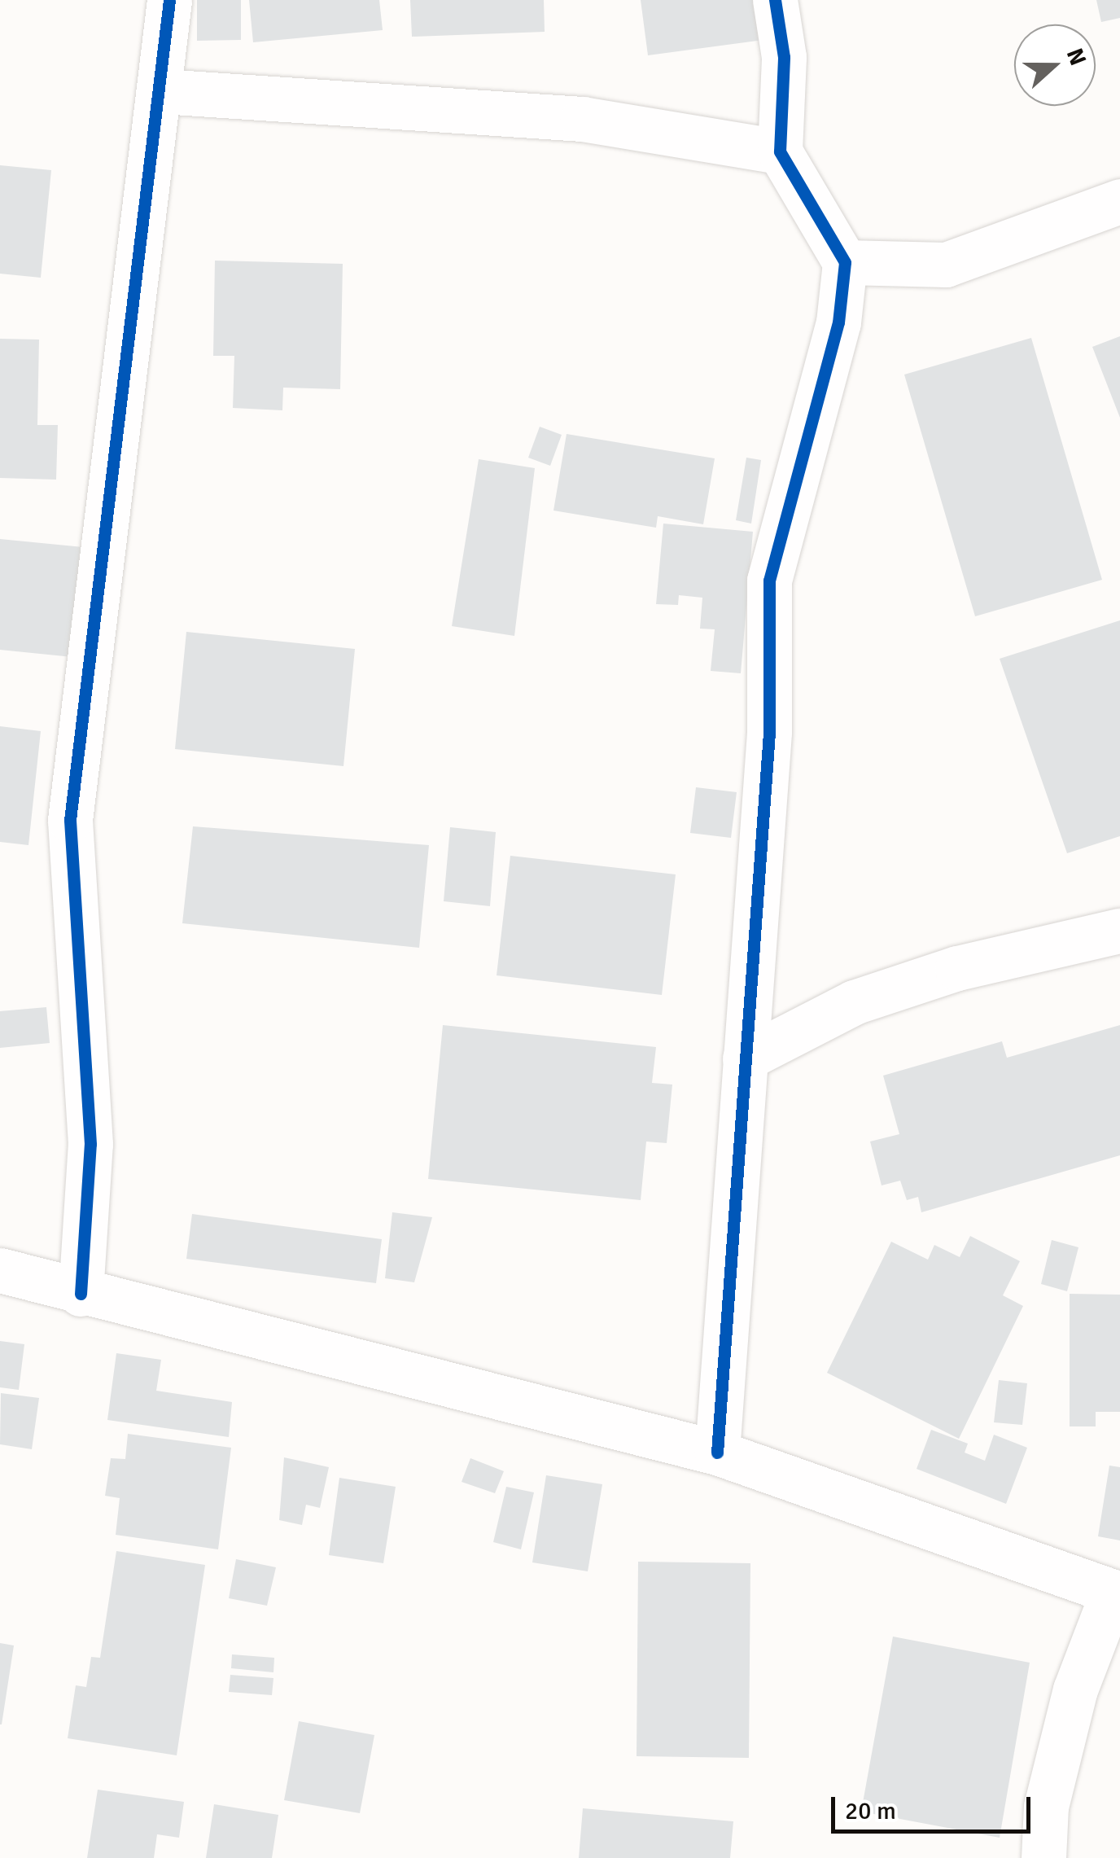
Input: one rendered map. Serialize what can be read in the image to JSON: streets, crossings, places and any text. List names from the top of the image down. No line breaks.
{"scale_bar":"20 m","north":"right"}
